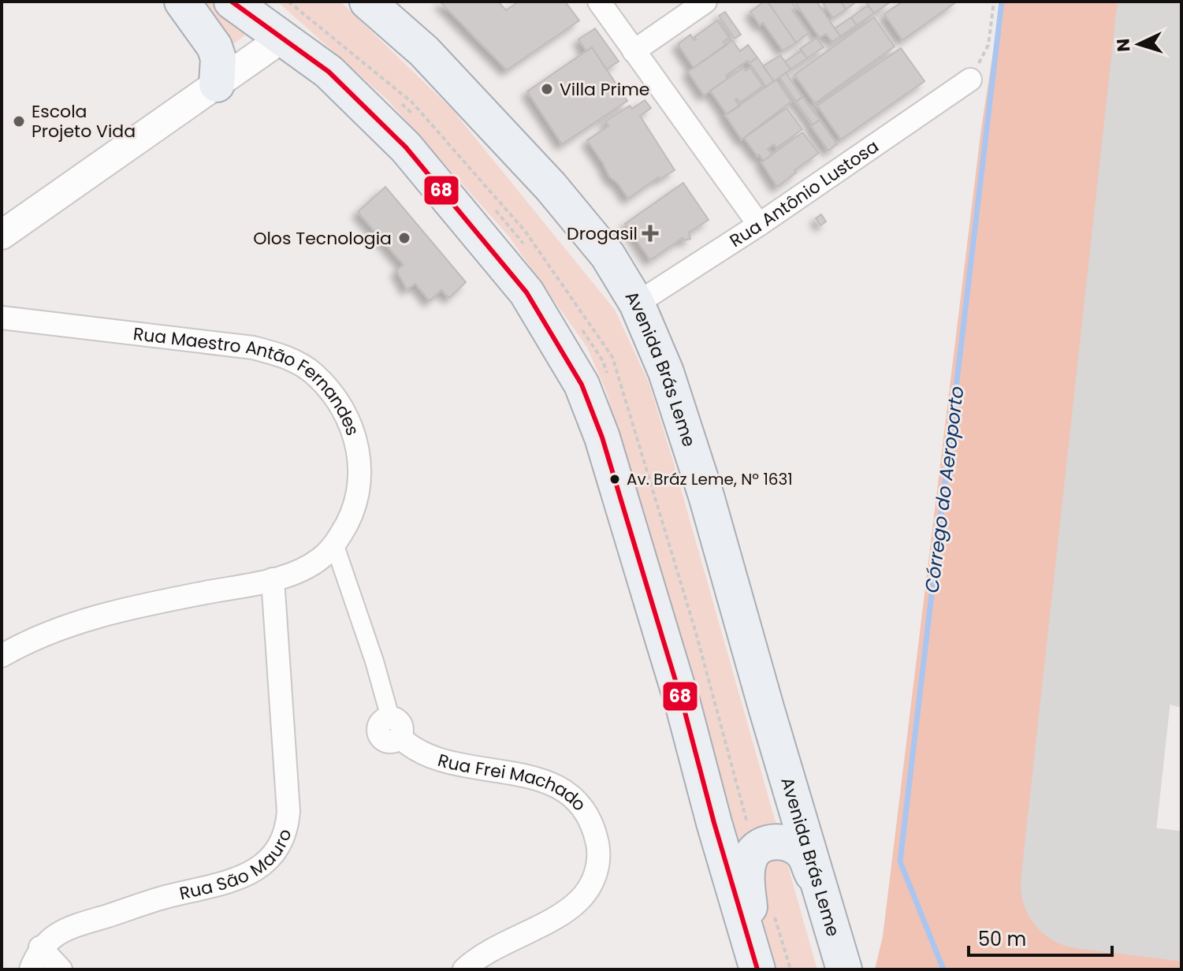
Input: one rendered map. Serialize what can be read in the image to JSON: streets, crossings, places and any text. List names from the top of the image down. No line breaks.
{"streets":{"main road":["Avenida Brás Leme"],"street":["Rua Antônio Lustosa","Rua Maestro Antão Fernandes","Rua Frei Machado","Rua São Mauro"]},"crossings":[["Rua Antônio Lustosa","Avenida Brás Leme"],["Rua Maestro Antão Fernandes","Rua São Mauro"]],"water":["Córrego do Aeroporto"],"places":{"other":["Villa Prime","Escola Projeto Vida","Olos Tecnologia","Av. Bráz Leme, Nº 1631"],"health":["Drogasil"]},"lines":["transit line 68"],"scale_bar":"50 m","north":"left"}
